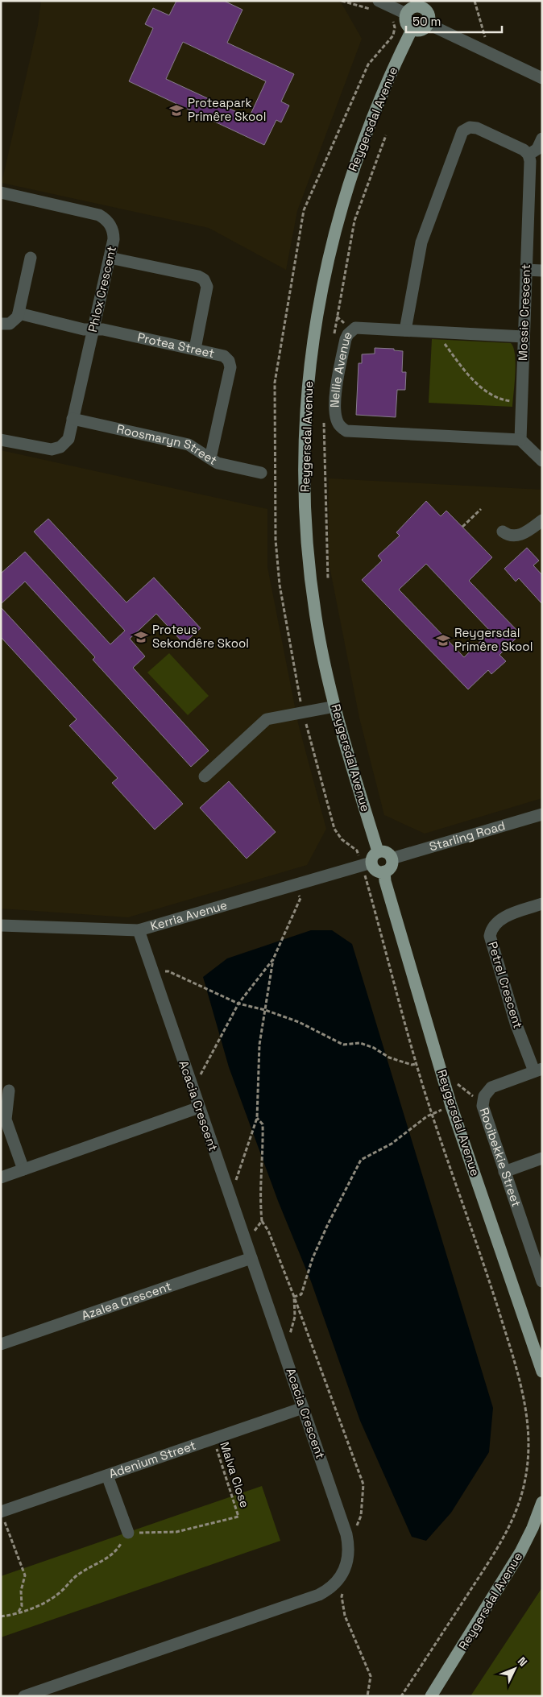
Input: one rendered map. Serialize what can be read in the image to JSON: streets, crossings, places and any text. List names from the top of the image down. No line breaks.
{"streets":{"main road":["Reygersdal Avenue"],"street":["Phlox Crescent","Mossie Crescent","Protea Street","Nellie Avenue","Roosmaryn Street","Starling Road","Kerria Avenue","Petrel Crescent","Acacia Crescent","Rooibekkie Street","Azalea Crescent","Adenium Street"],"path":["Malva Close"]},"crossings":[["Reygersdal Avenue","Starling Road"],["Reygersdal Avenue","Kerria Avenue"],["Phlox Crescent","Protea Street"],["Phlox Crescent","Roosmaryn Street"],["Mossie Crescent","Nellie Avenue"],["Protea Street","Roosmaryn Street"],["Starling Road","Kerria Avenue"],["Kerria Avenue","Acacia Crescent"],["Petrel Crescent","Rooibekkie Street"],["Acacia Crescent","Azalea Crescent"],["Acacia Crescent","Adenium Street"],["Adenium Street","Malva Close"]],"places":{"school or university":["Proteapark Primêre Skool","Proteus Sekondêre Skool","Reygersdal Primêre Skool"]},"scale_bar":"50 m","north":"top right"}
